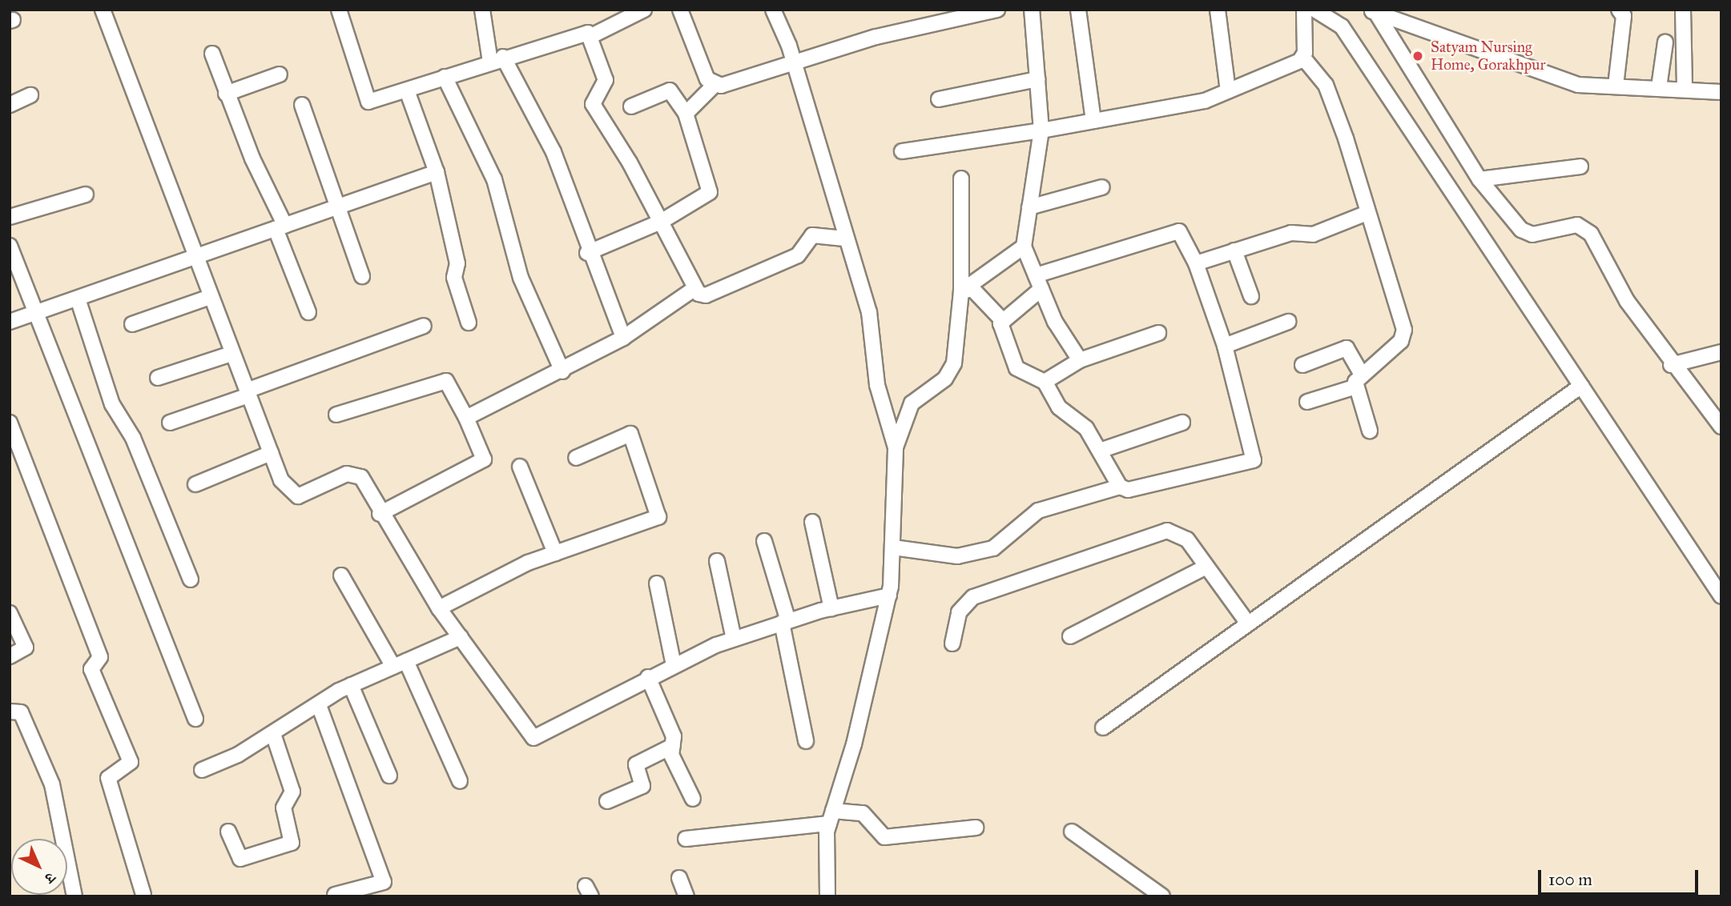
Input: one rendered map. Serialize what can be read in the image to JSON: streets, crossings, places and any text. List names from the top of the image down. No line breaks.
{"places":["Satyam Nursing Home, Gorakhpur"],"scale_bar":"100 m","north":"bottom right"}
